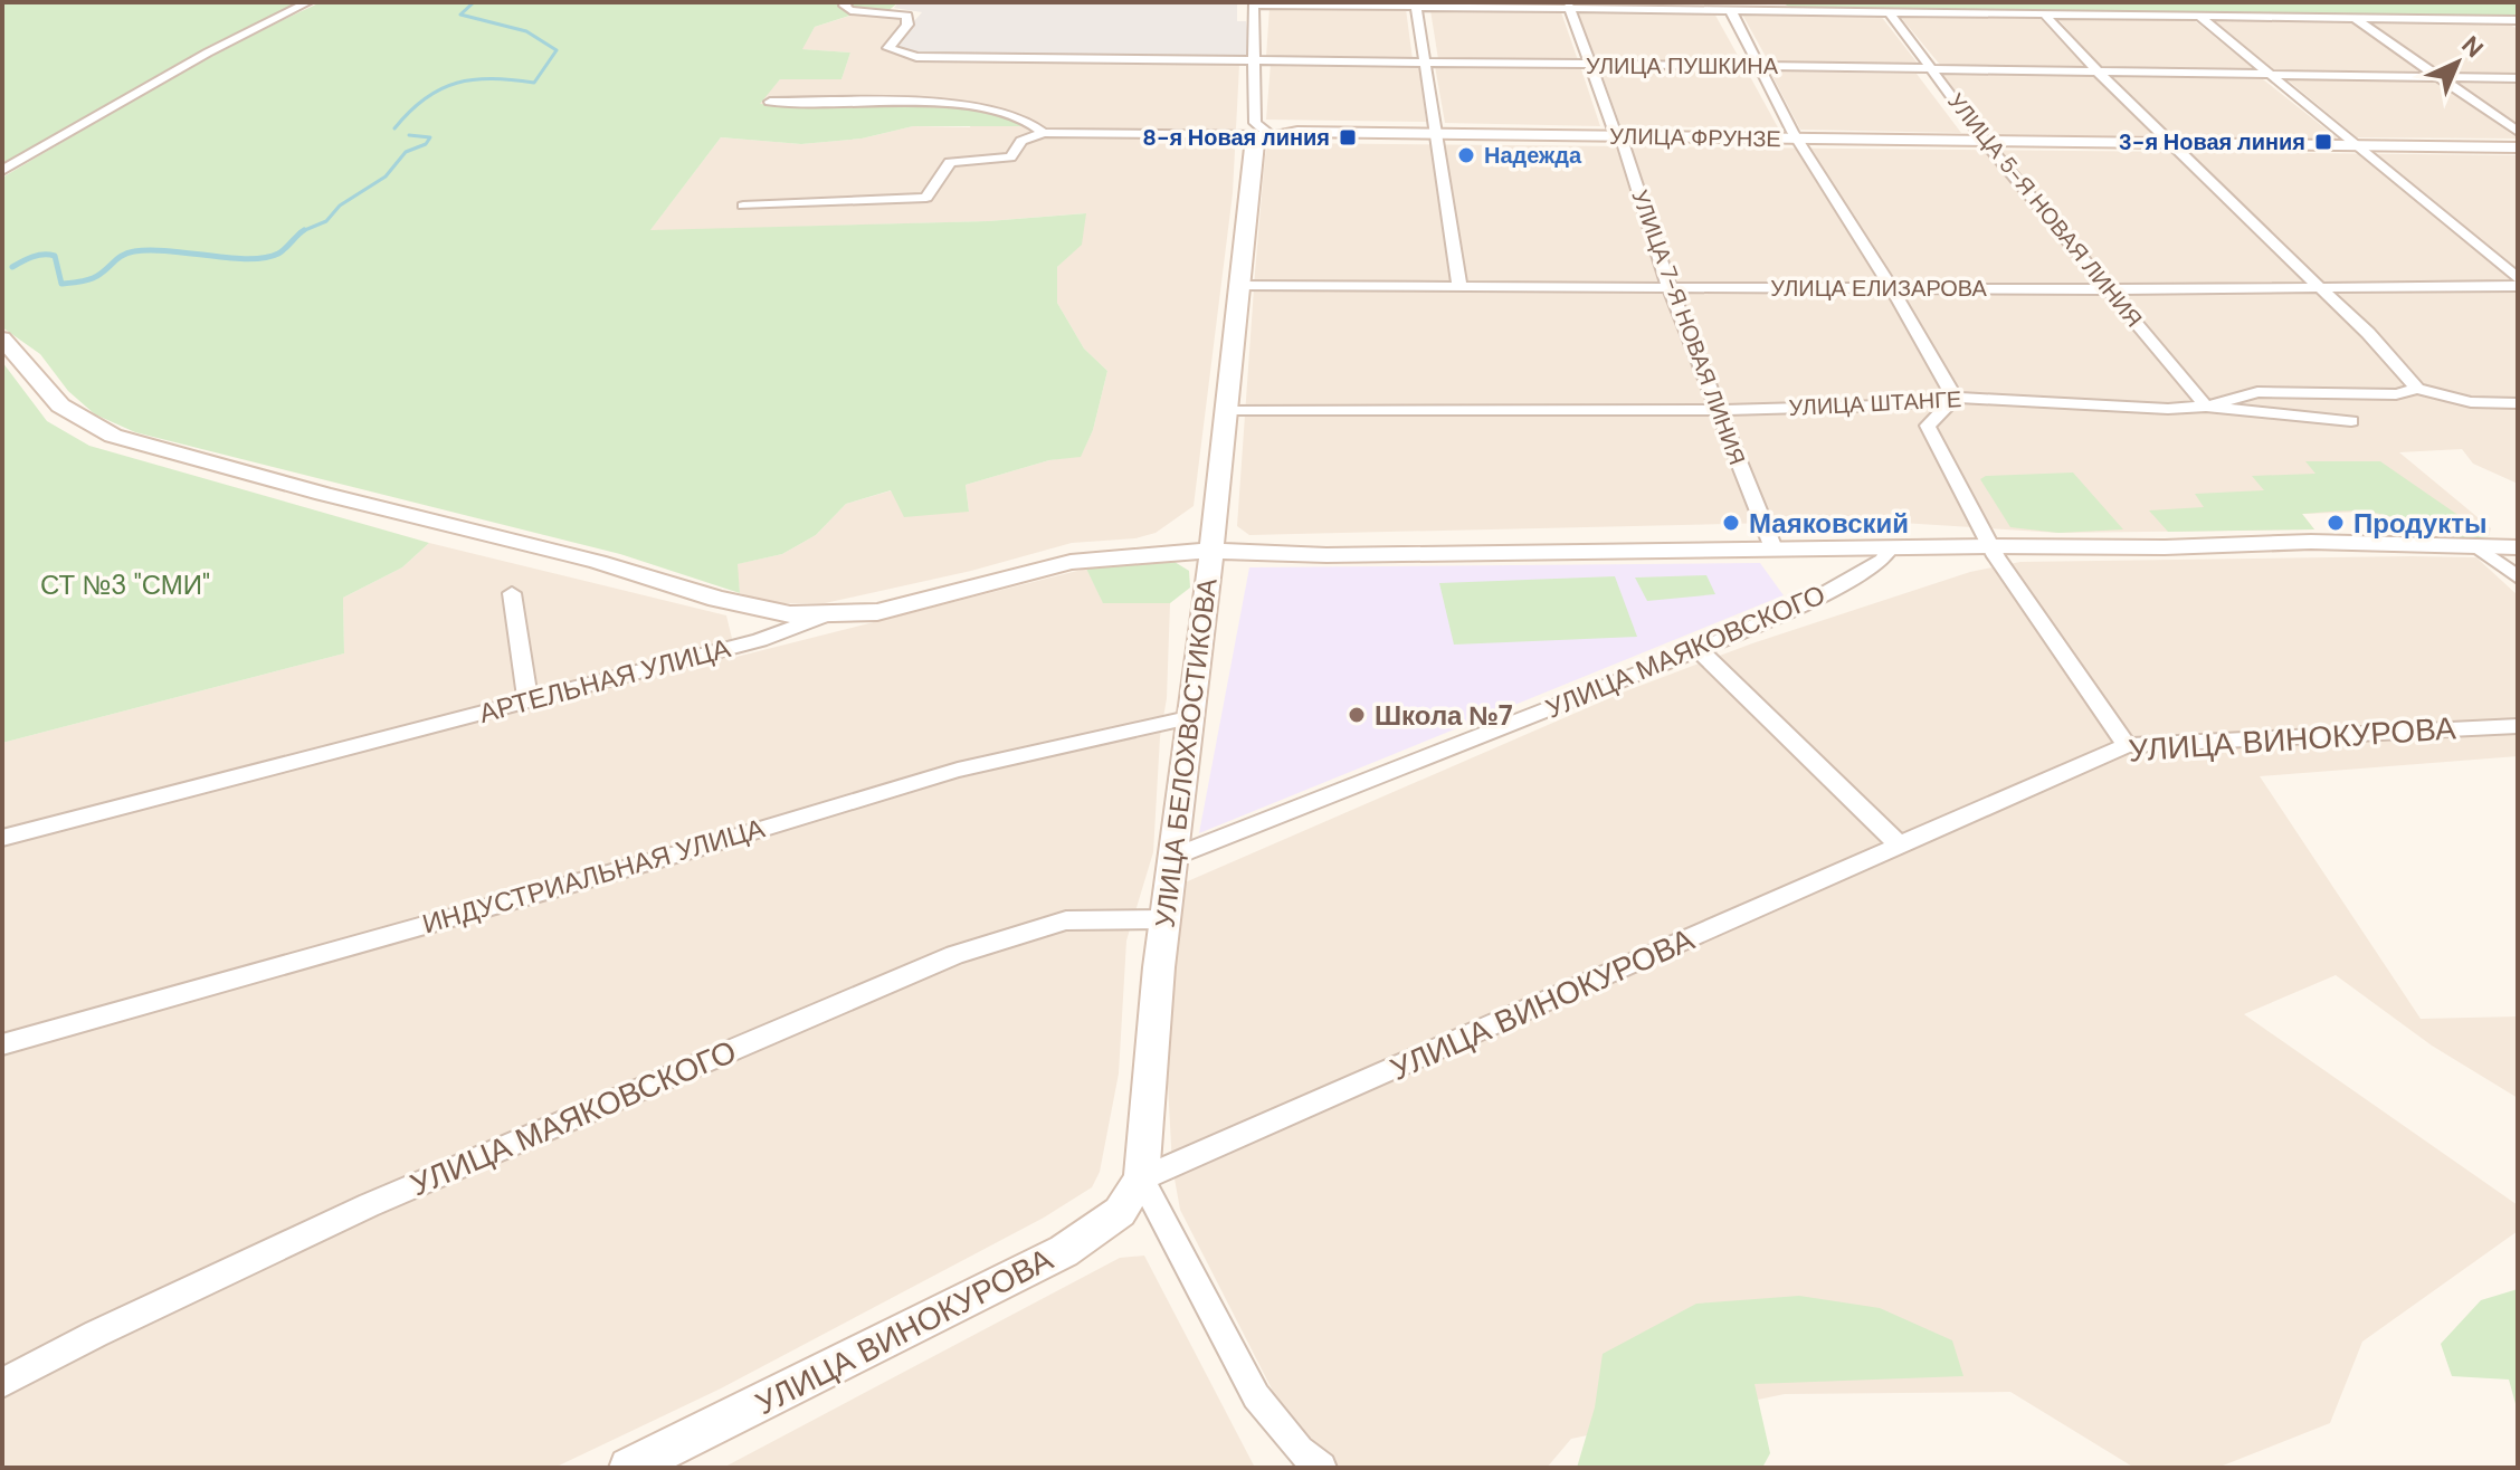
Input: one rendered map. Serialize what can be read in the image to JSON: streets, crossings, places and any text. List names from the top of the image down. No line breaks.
{"streets":{"main road":["УЛИЦА ФРУНЗЕ","УЛИЦА МАЯКОВСКОГО","АРТЕЛЬНАЯ УЛИЦА","УЛИЦА ВИНОКУРОВА","УЛИЦА БЕЛОХВОСТИКОВА"],"street":["УЛИЦА ПУШКИНА","УЛИЦА 5-Я НОВАЯ ЛИНИЯ","УЛИЦА ЕЛИЗАРОВА","УЛИЦА 7-Я НОВАЯ ЛИНИЯ","УЛИЦА ШТАНГЕ","ИНДУСТРИАЛЬНАЯ УЛИЦА"]},"crossings":[["УЛИЦА ПУШКИНА","УЛИЦА 5-Я НОВАЯ ЛИНИЯ"],["УЛИЦА ПУШКИНА","УЛИЦА 7-Я НОВАЯ ЛИНИЯ"],["УЛИЦА ФРУНЗЕ","УЛИЦА 5-Я НОВАЯ ЛИНИЯ"],["УЛИЦА ФРУНЗЕ","УЛИЦА 7-Я НОВАЯ ЛИНИЯ"],["УЛИЦА ФРУНЗЕ","УЛИЦА БЕЛОХВОСТИКОВА"],["УЛИЦА 5-Я НОВАЯ ЛИНИЯ","УЛИЦА ЕЛИЗАРОВА"],["УЛИЦА 5-Я НОВАЯ ЛИНИЯ","УЛИЦА ШТАНГЕ"],["УЛИЦА ЕЛИЗАРОВА","УЛИЦА 7-Я НОВАЯ ЛИНИЯ"],["УЛИЦА ЕЛИЗАРОВА","УЛИЦА БЕЛОХВОСТИКОВА"],["УЛИЦА 7-Я НОВАЯ ЛИНИЯ","УЛИЦА ШТАНГЕ"],["УЛИЦА 7-Я НОВАЯ ЛИНИЯ","УЛИЦА МАЯКОВСКОГО"],["УЛИЦА ШТАНГЕ","УЛИЦА БЕЛОХВОСТИКОВА"],["УЛИЦА МАЯКОВСКОГО","АРТЕЛЬНАЯ УЛИЦА"],["УЛИЦА МАЯКОВСКОГО","УЛИЦА БЕЛОХВОСТИКОВА"],["АРТЕЛЬНАЯ УЛИЦА","УЛИЦА БЕЛОХВОСТИКОВА"],["УЛИЦА ВИНОКУРОВА","УЛИЦА БЕЛОХВОСТИКОВА"],["УЛИЦА БЕЛОХВОСТИКОВА","ИНДУСТРИАЛЬНАЯ УЛИЦА"]],"parks":["СТ №3 \"СМИ\""],"places":{"transit":["8-я Новая линия","3-я Новая линия"],"other":["Надежда","Маяковский","Продукты","Школа №7"]},"north":"top right"}
